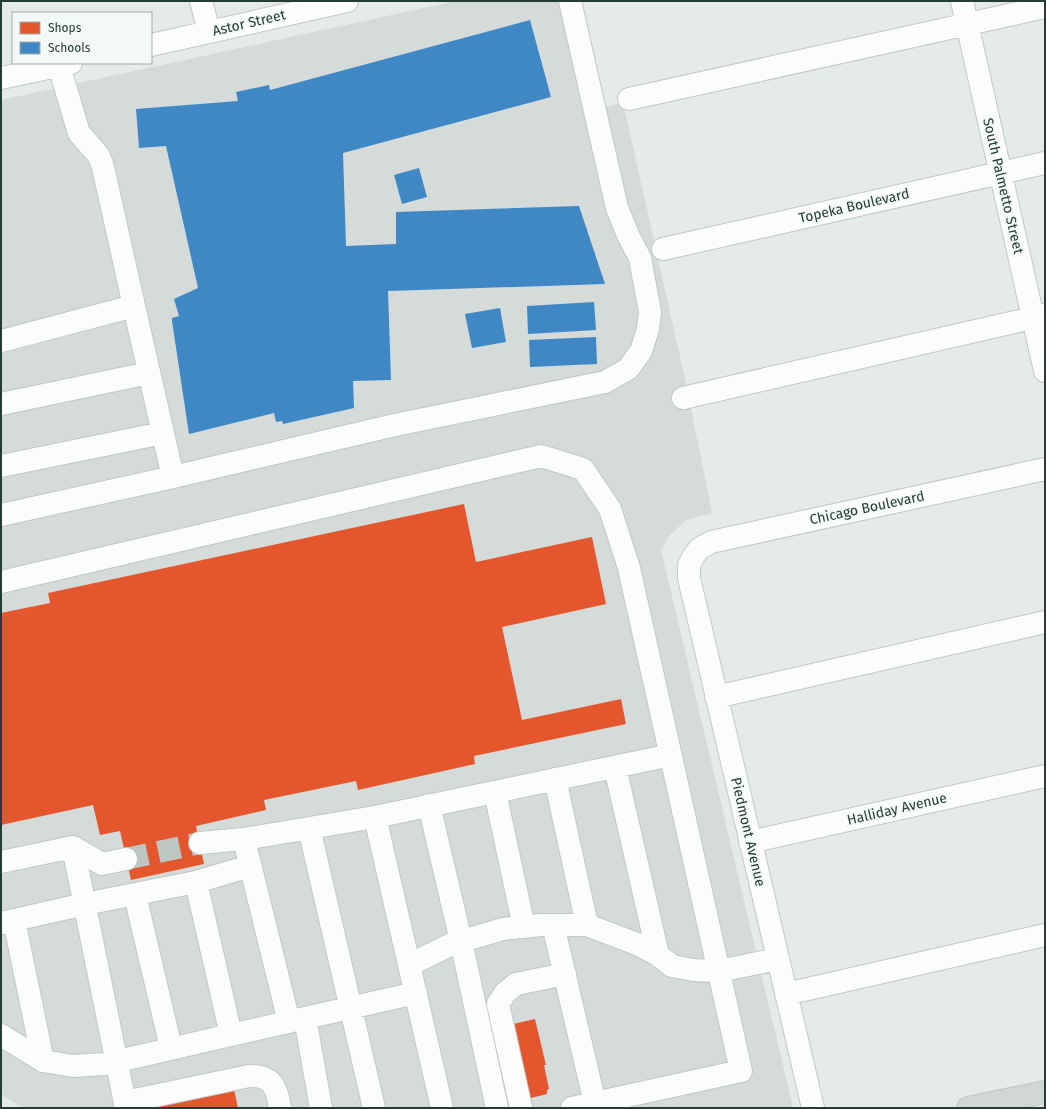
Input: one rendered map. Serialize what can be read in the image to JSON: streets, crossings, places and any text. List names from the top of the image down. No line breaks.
{"streets":{"street":["Astor Street","South Palmetto Street","Topeka Boulevard","Chicago Boulevard","Halliday Avenue","Piedmont Avenue"]},"crossings":[["South Palmetto Street","Topeka Boulevard"],["Chicago Boulevard","Piedmont Avenue"],["Halliday Avenue","Piedmont Avenue"]],"legend":["Shops","Schools"]}
